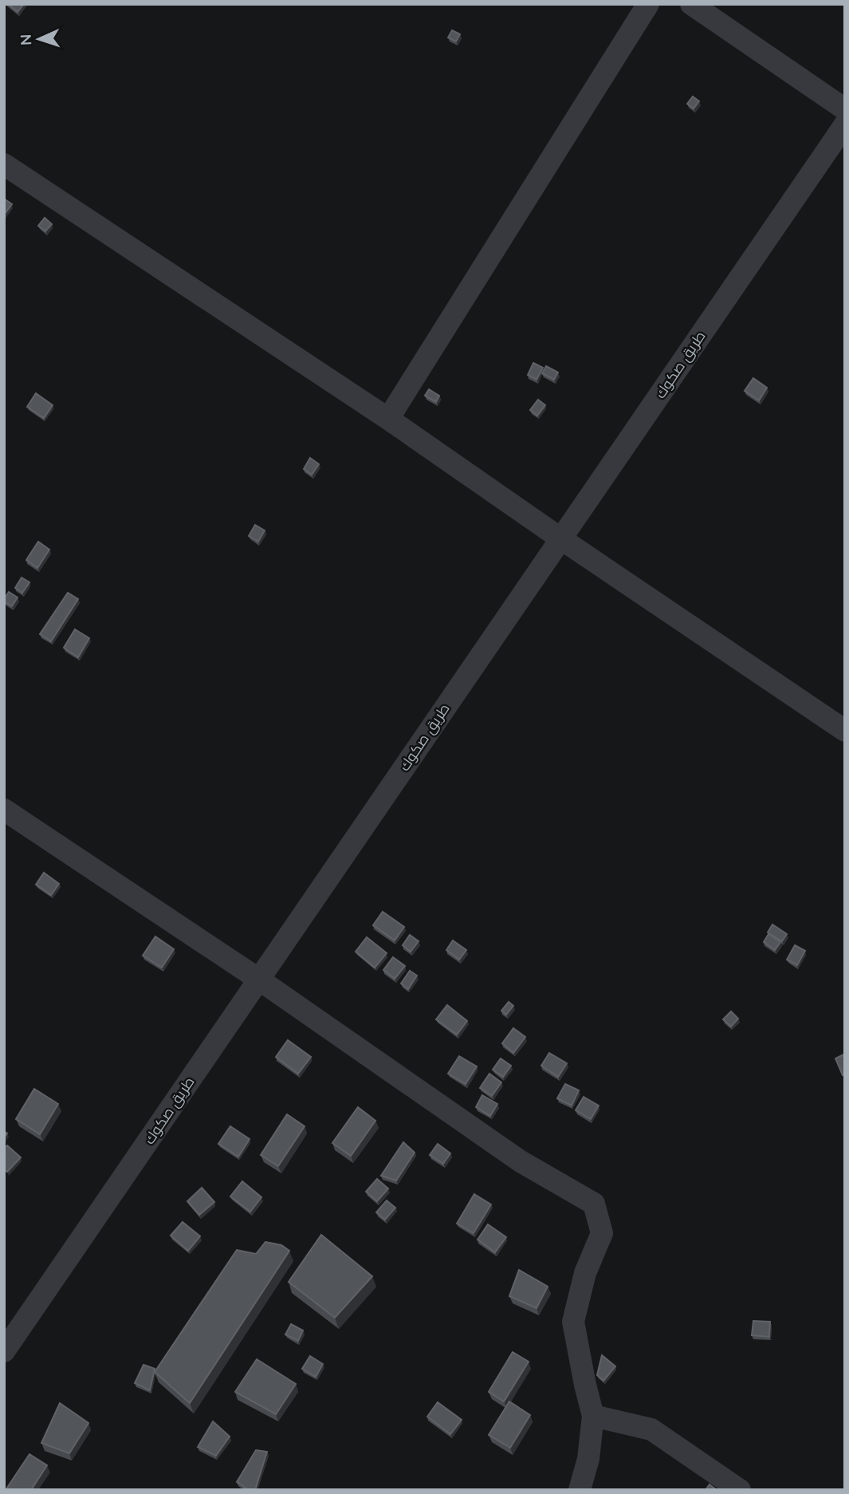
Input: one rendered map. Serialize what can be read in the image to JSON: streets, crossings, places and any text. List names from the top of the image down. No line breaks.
{"streets":{"street":["طريق صكوك"]},"north":"left"}
